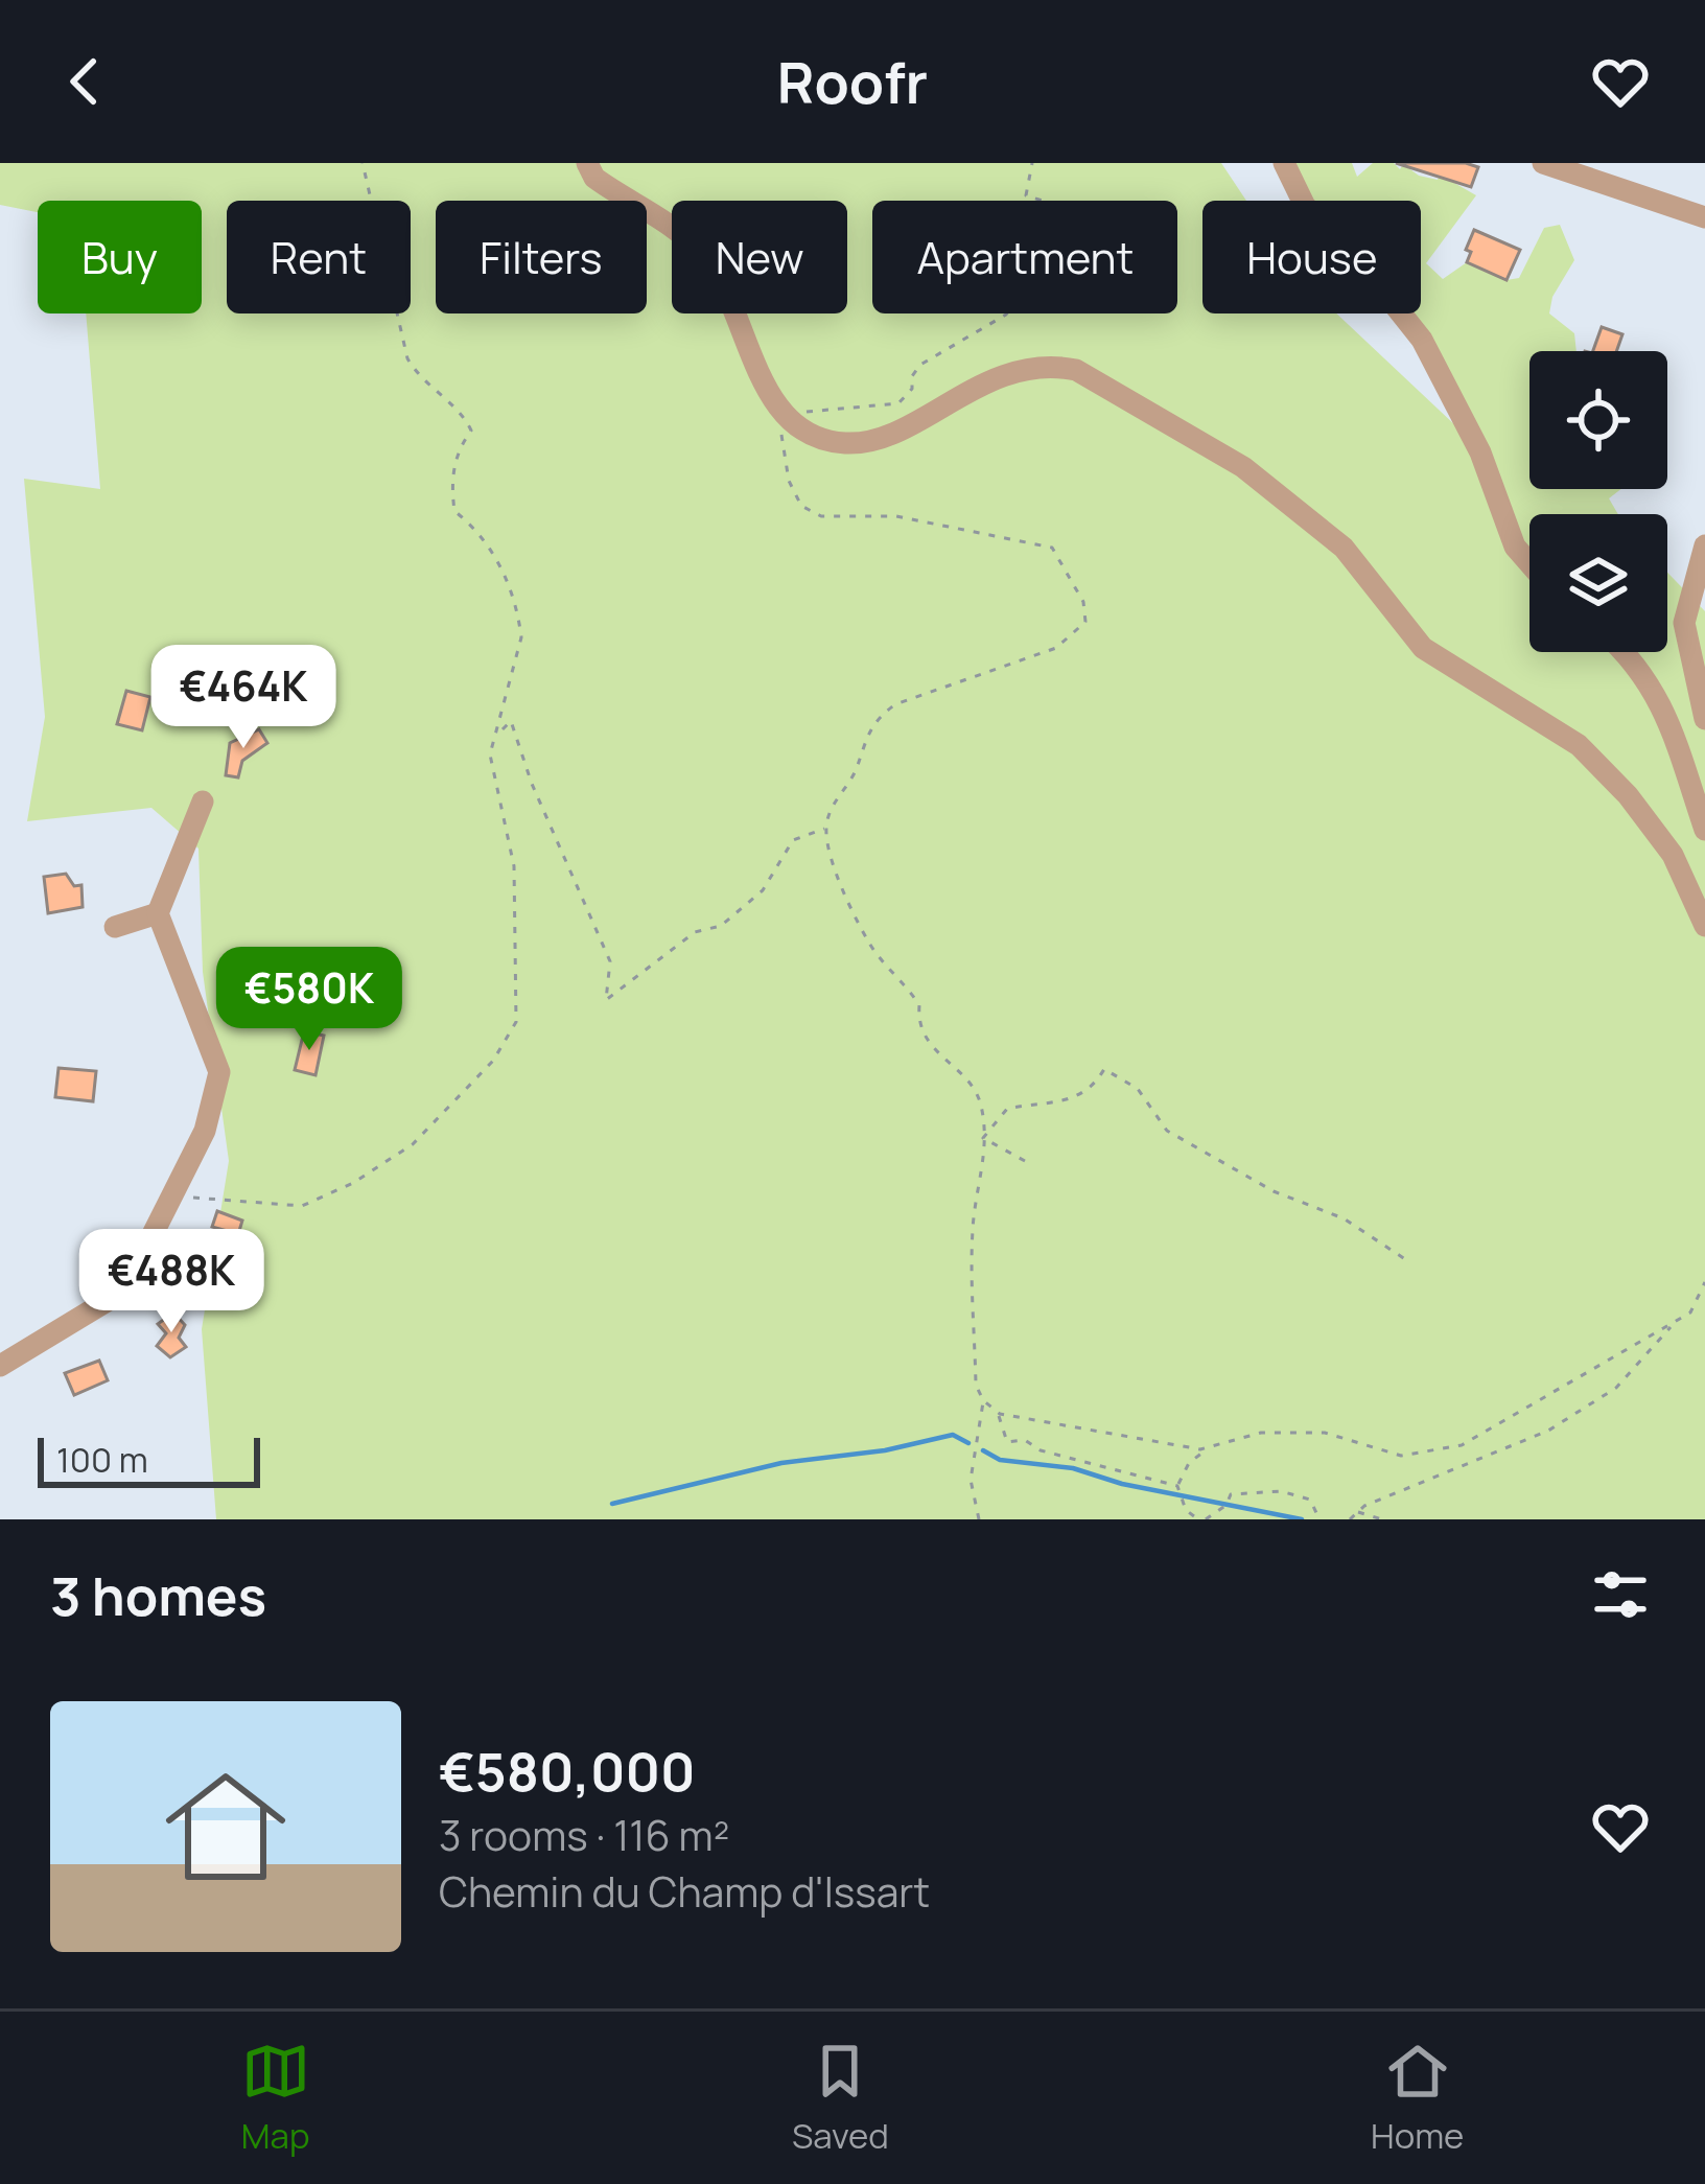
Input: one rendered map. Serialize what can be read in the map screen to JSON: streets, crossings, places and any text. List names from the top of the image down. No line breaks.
{"scale_bar":"100 m","page":{"header":"Roofr","chip":["Buy","Rent","Filters","New","Apartment","House"],"price":["€464K","€580K","€488K"],"scale":"100 m","heading":"3 homes","list":[{"name":"€580,000","note":"3 rooms · 116 m² · Chemin du Champ d'Issart"}],"tabs":["Map","Saved","Home"]}}
